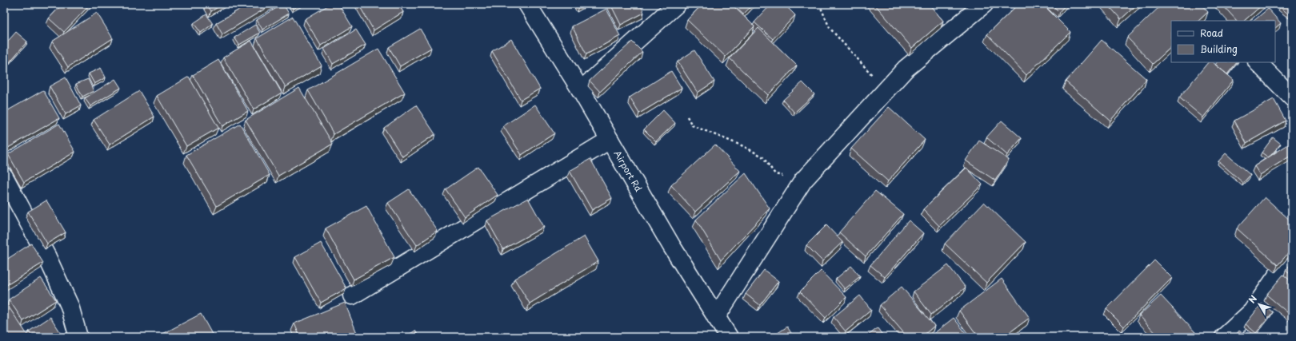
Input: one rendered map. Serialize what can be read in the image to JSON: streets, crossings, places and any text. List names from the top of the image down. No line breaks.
{"streets":{"street":["Airport Rd"]},"legend":["Road","Building"],"north":"top left"}
